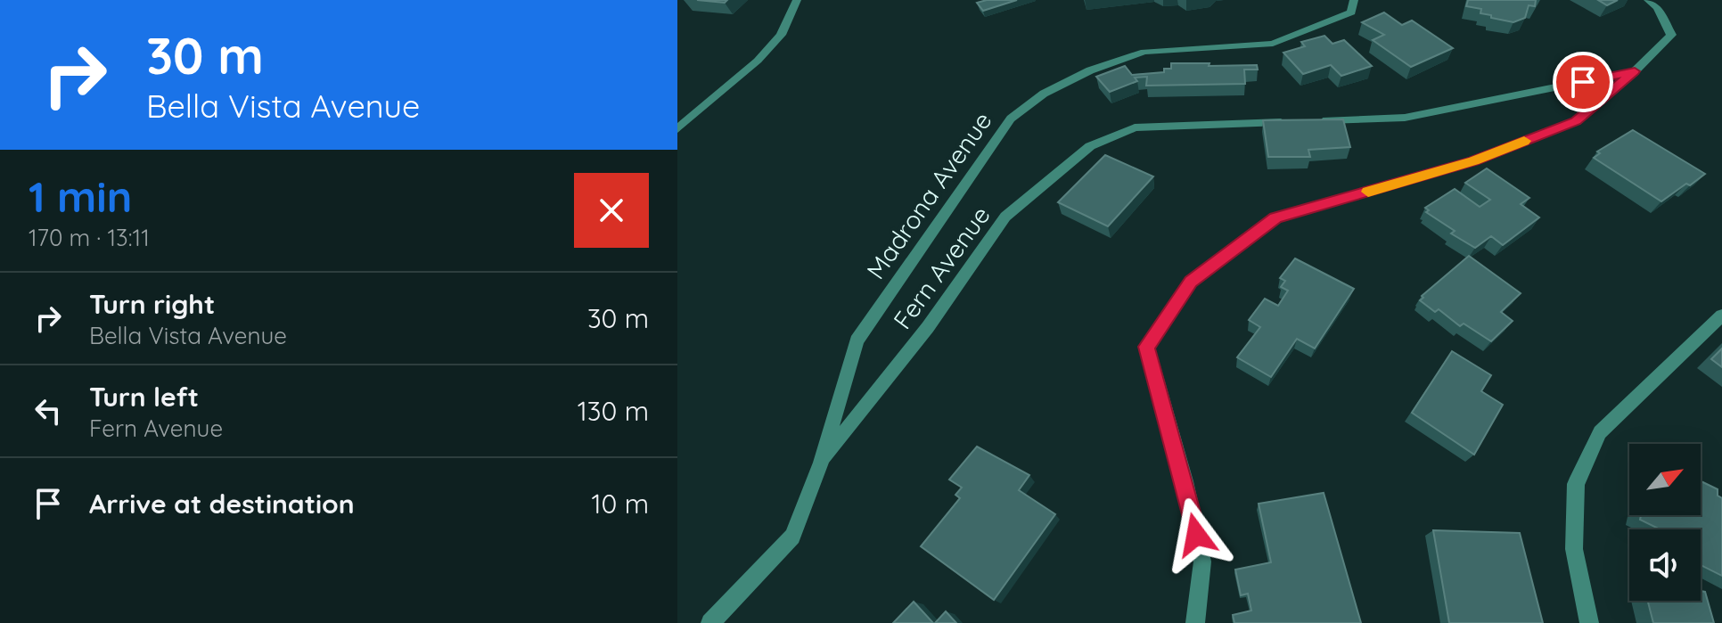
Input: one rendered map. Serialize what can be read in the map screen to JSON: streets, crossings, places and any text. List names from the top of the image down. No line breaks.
{"streets":{"street":["Madrona Avenue","Fern Avenue"]},"crossings":[["Madrona Avenue","Fern Avenue"]],"north":"top right","page":{"turn":["30 m","Bella Vista Avenue"],"heading":["1 min","170 m · 13:11"],"list":[{"name":"Turn right","note":"Bella Vista Avenue","value":"30 m"},{"name":"Turn left","note":"Fern Avenue","value":"130 m"},{"name":"Arrive at destination","value":"10 m"}]}}
